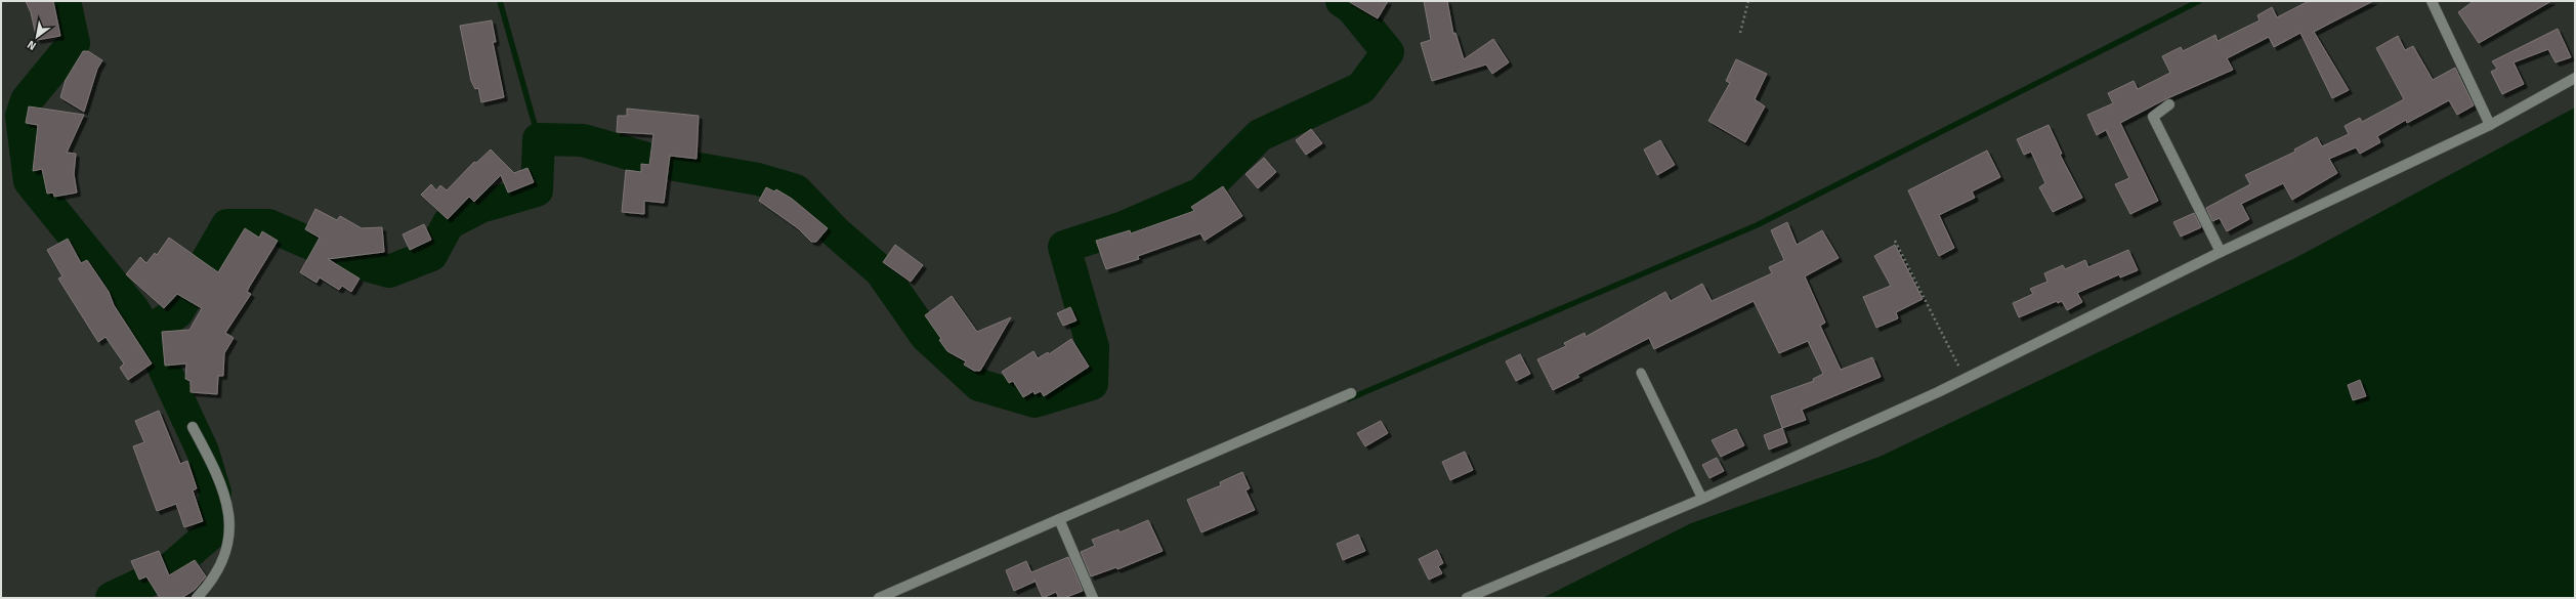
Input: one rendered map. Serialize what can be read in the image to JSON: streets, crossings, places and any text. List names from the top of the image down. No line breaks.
{"north":"bottom left"}
